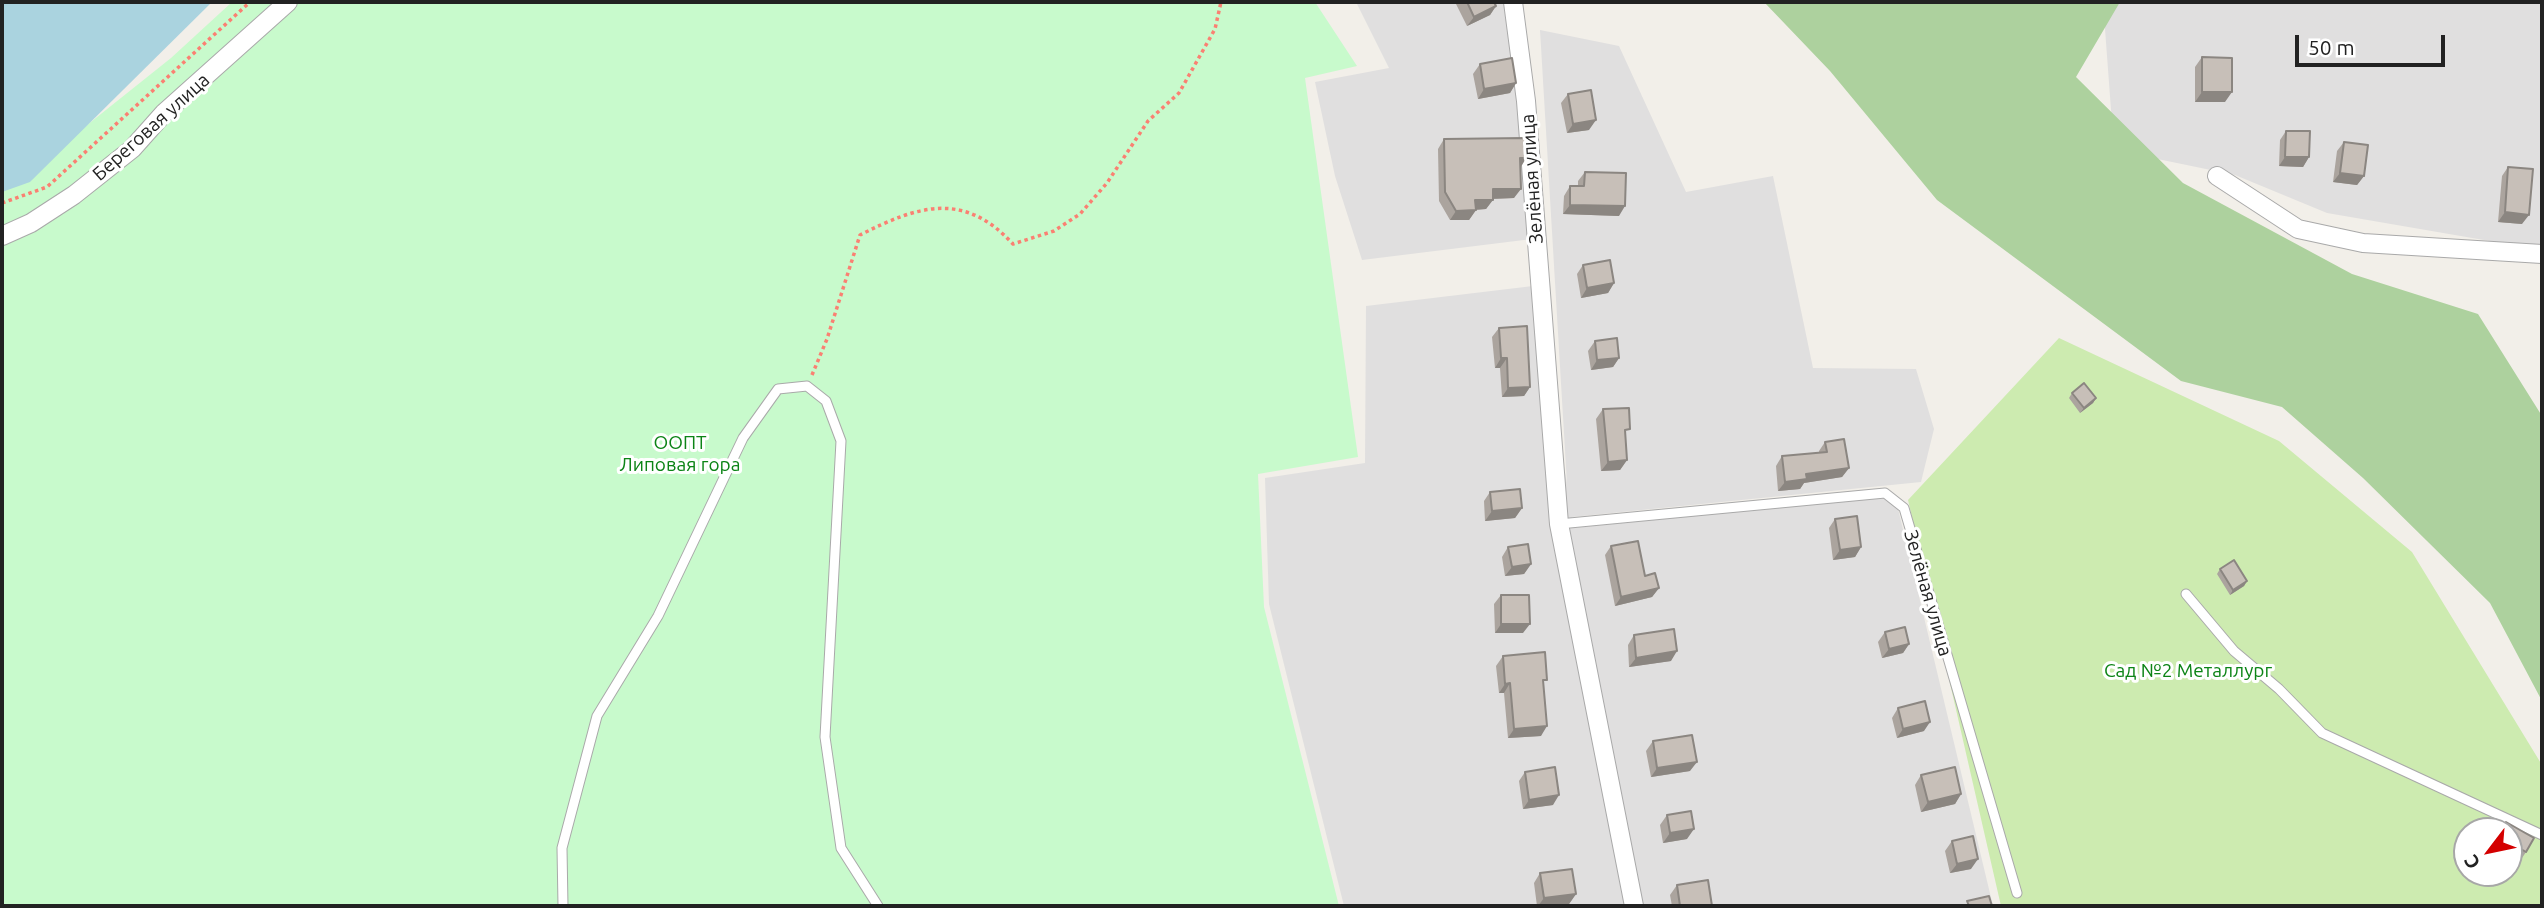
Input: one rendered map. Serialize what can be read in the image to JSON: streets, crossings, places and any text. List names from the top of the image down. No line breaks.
{"streets":{"street":["Береговая улица","Зелёная улица"]},"parks":["ООПТ Липовая гора","Сад №2 Металлург"],"scale_bar":"50 m","north":"bottom left"}
